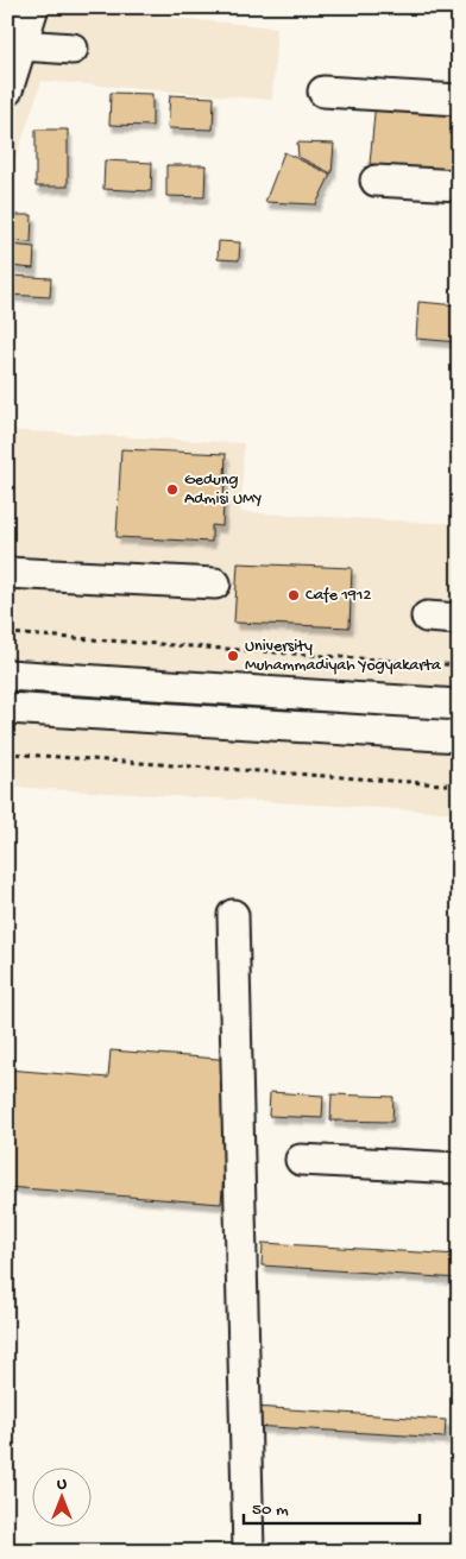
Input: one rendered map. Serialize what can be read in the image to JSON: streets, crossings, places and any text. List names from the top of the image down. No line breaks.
{"places":["Gedung Admisi UMY","Cafe 1912","University Muhammadiyah Yogyakarta"],"scale_bar":"50 m","north":"top"}
